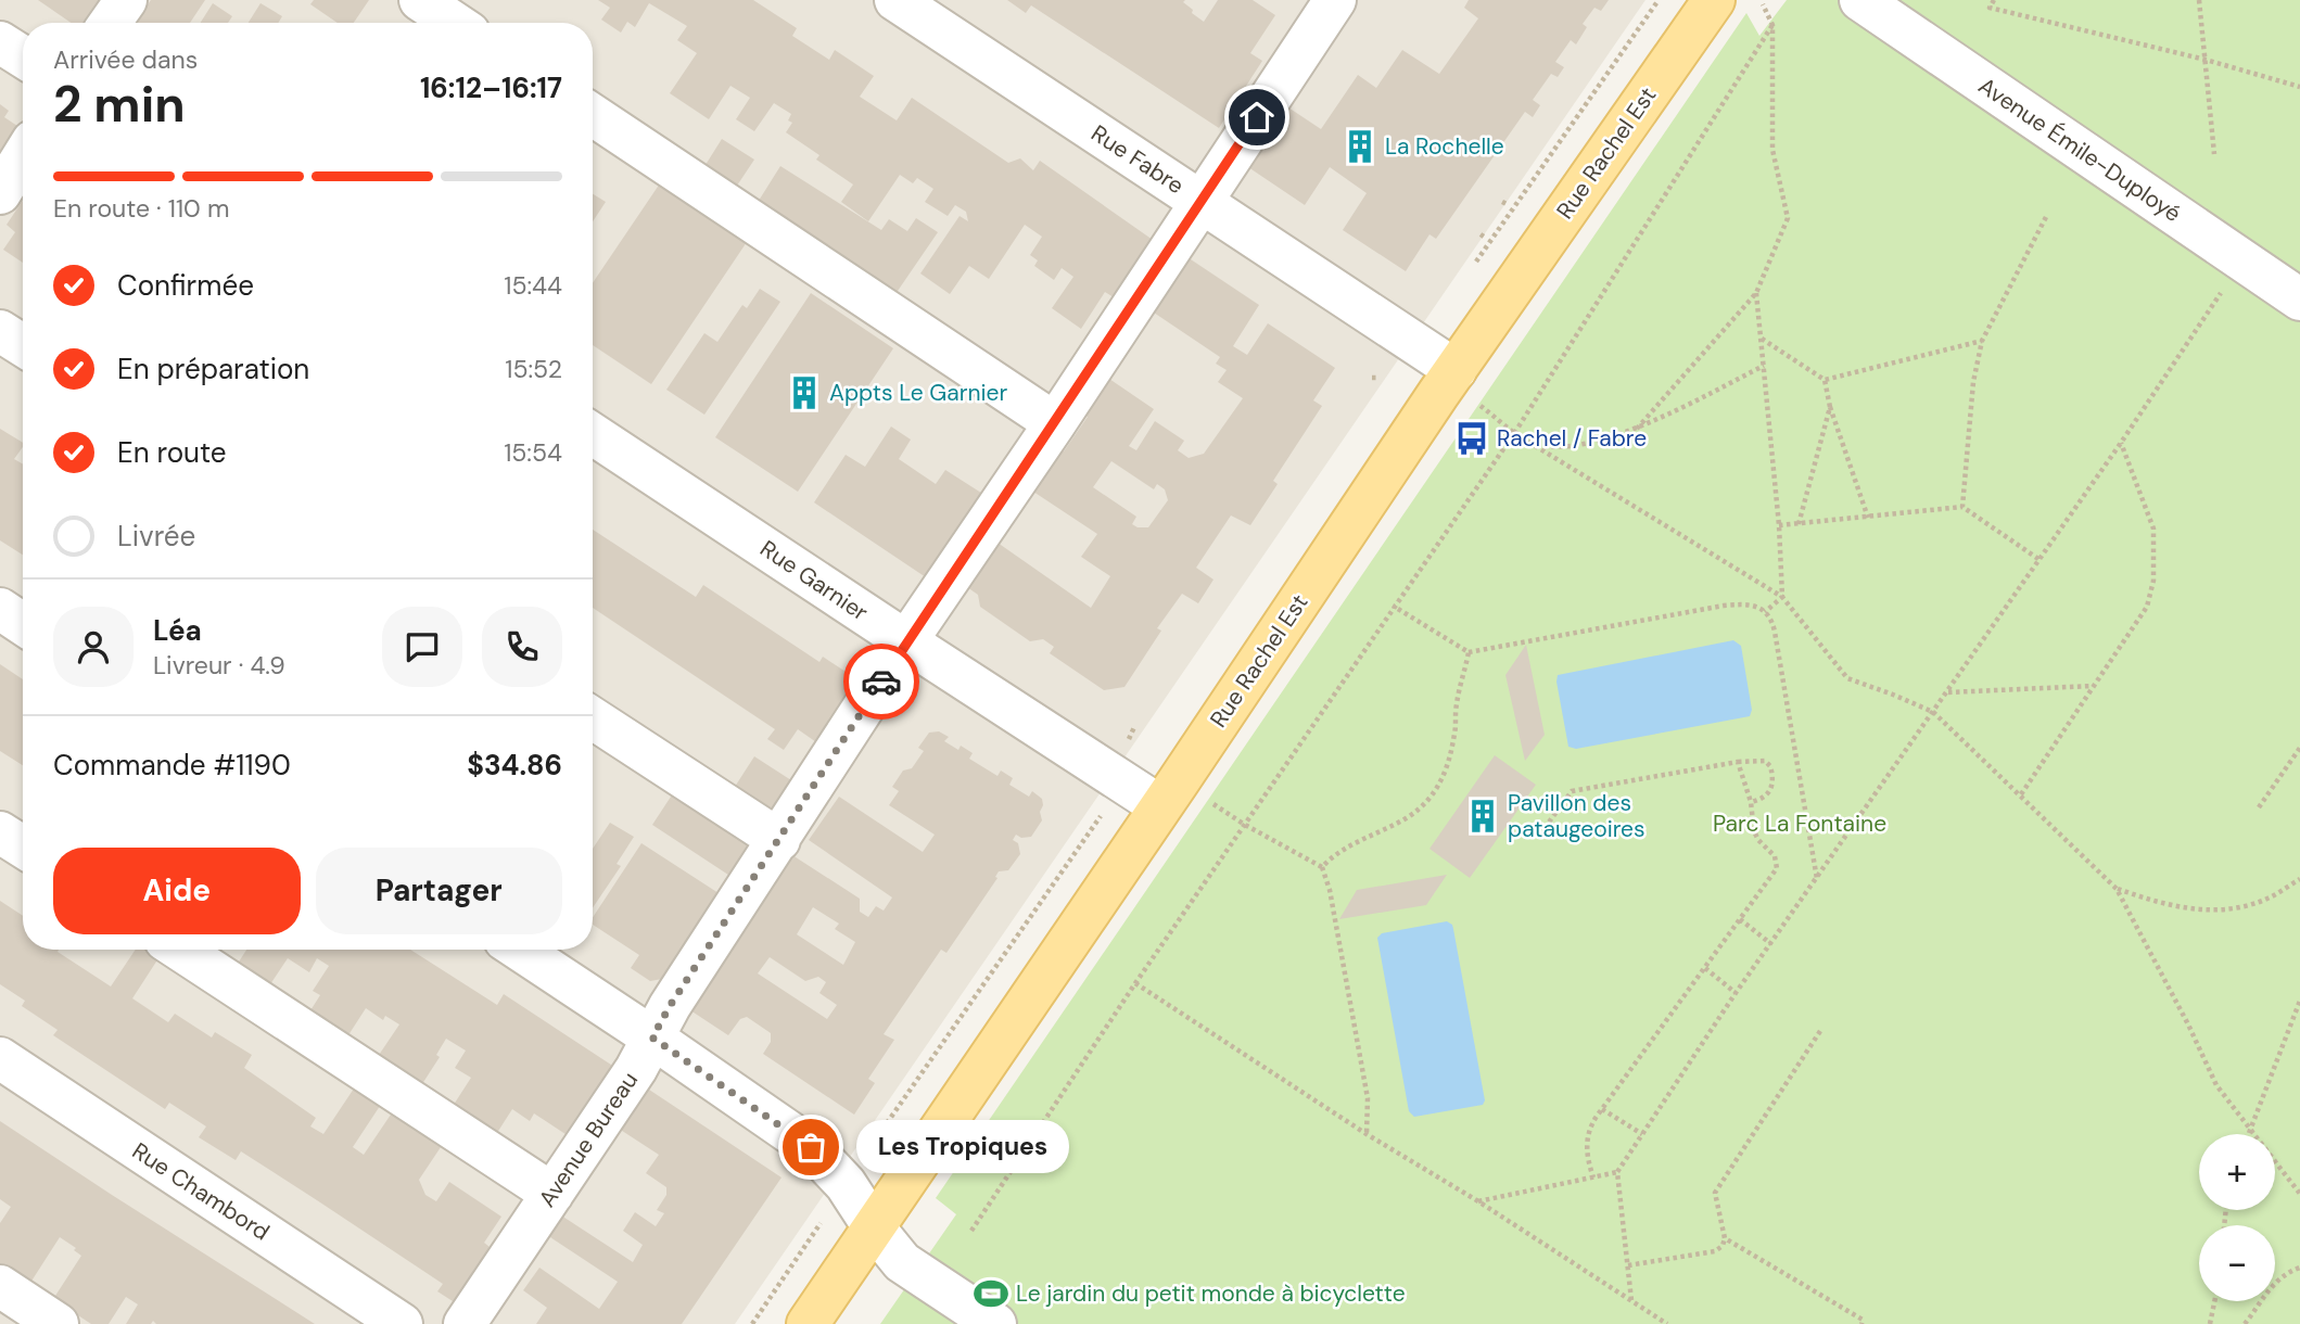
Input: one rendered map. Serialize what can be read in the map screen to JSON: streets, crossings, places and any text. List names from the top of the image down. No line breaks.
{"streets":{"main road":["Rue Rachel Est"],"street":["Avenue Émile-Duployé","Rue Fabre","Rue Garnier","Avenue Bureau","Rue Chambord"]},"crossings":[["Rue Rachel Est","Rue Fabre"],["Rue Rachel Est","Rue Garnier"],["Rue Fabre","Avenue Bureau"],["Rue Garnier","Avenue Bureau"]],"parks":["Parc La Fontaine"],"places":{"building":["La Rochelle","Appts Le Garnier","Pavillon des pataugeoires"],"bus stop":["Rachel / Fabre"],"other":["Les Tropiques"],"sports":["Le jardin du petit monde à bicyclette"]},"page":{"heading":["2 min","Arrivée dans","16:12–16:17"],"panel":["Léa","Livreur · 4.9","Commande #1190","$34.86"],"bar":"En route · 110 m","list":[["Confirmée","15:44"],["En préparation","15:52"],["En route","15:54"],"Livrée"],"buttons":["Aide","Partager"],"bubble":"Les Tropiques","map_buttons":["+","−"]}}
